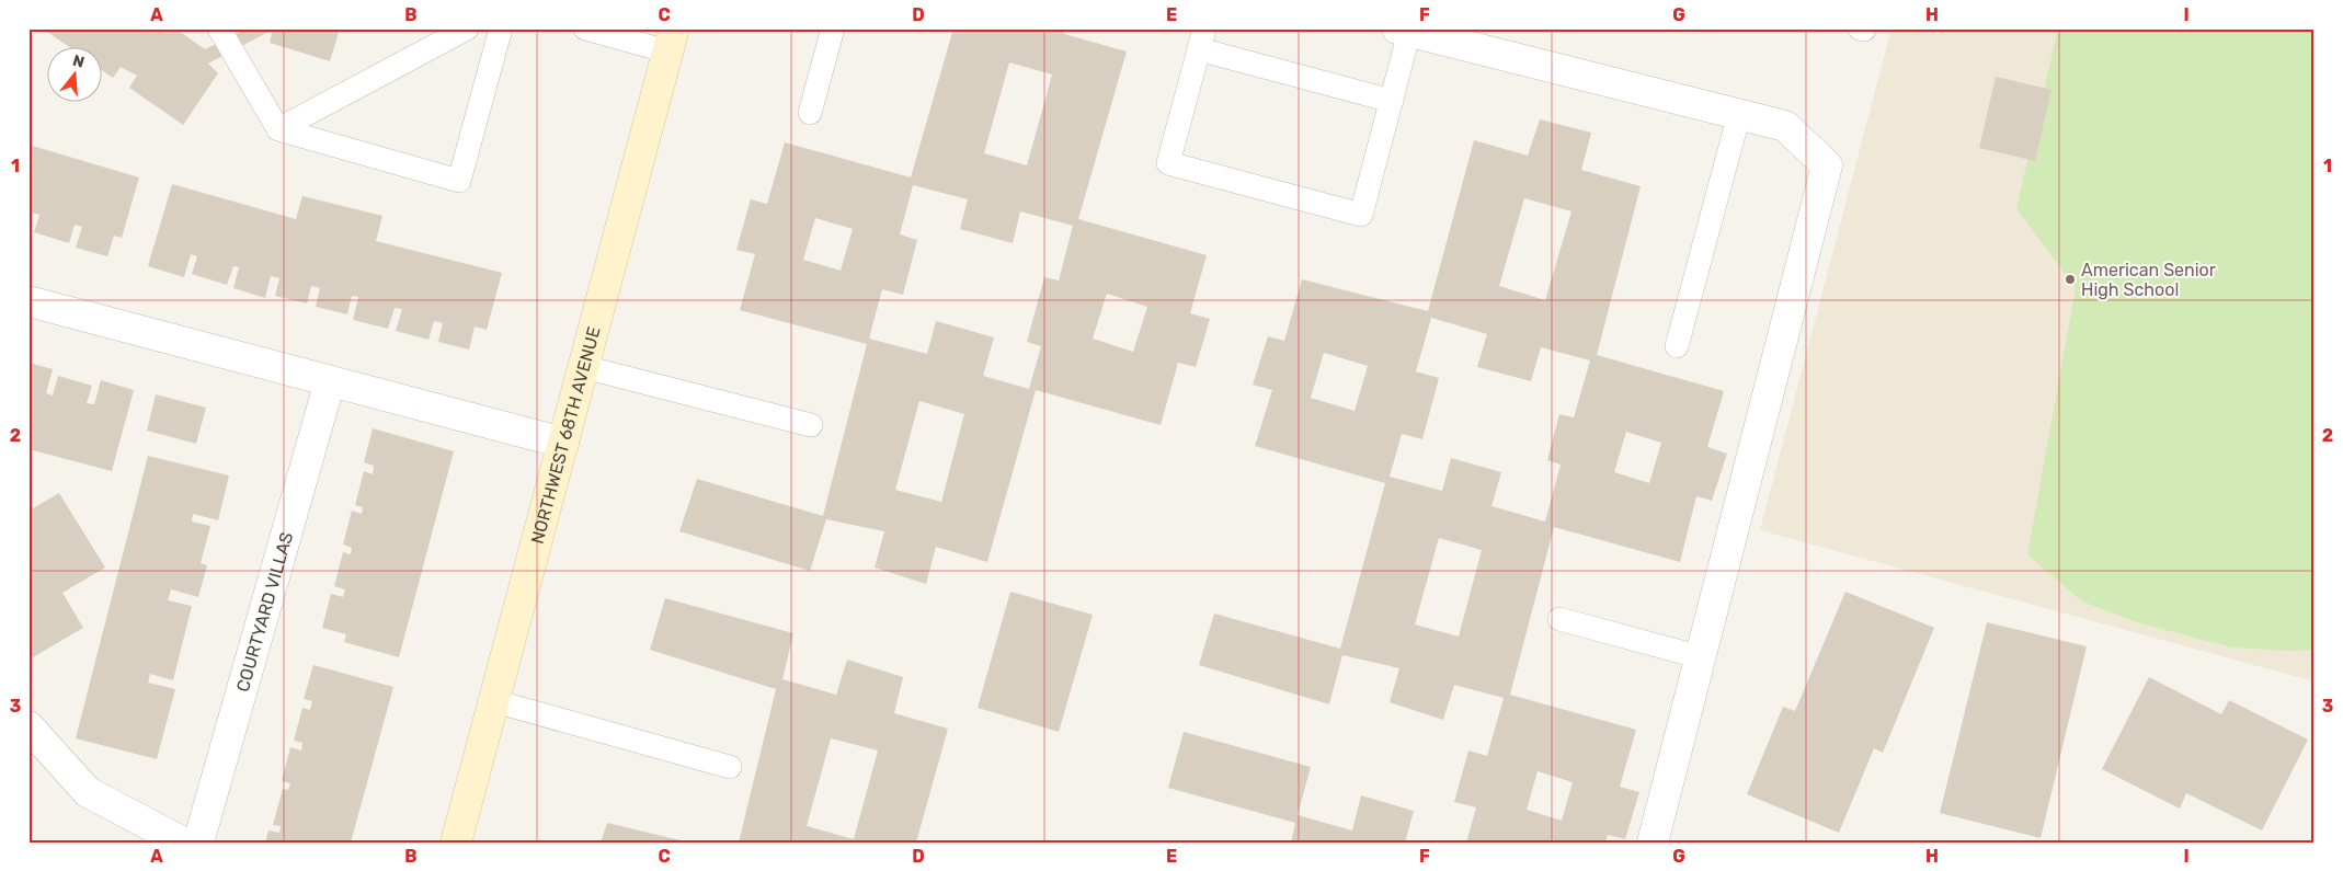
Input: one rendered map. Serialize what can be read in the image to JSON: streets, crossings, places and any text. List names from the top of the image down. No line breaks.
{"streets":{"street":["NORTHWEST 68TH AVENUE","COURTYARD VILLAS"]},"places":["American Senior High School"],"north":"top","grid":{"columns":["A","B","C","D","E","F","G","H","I"],"rows":["1","2","3"]}}
